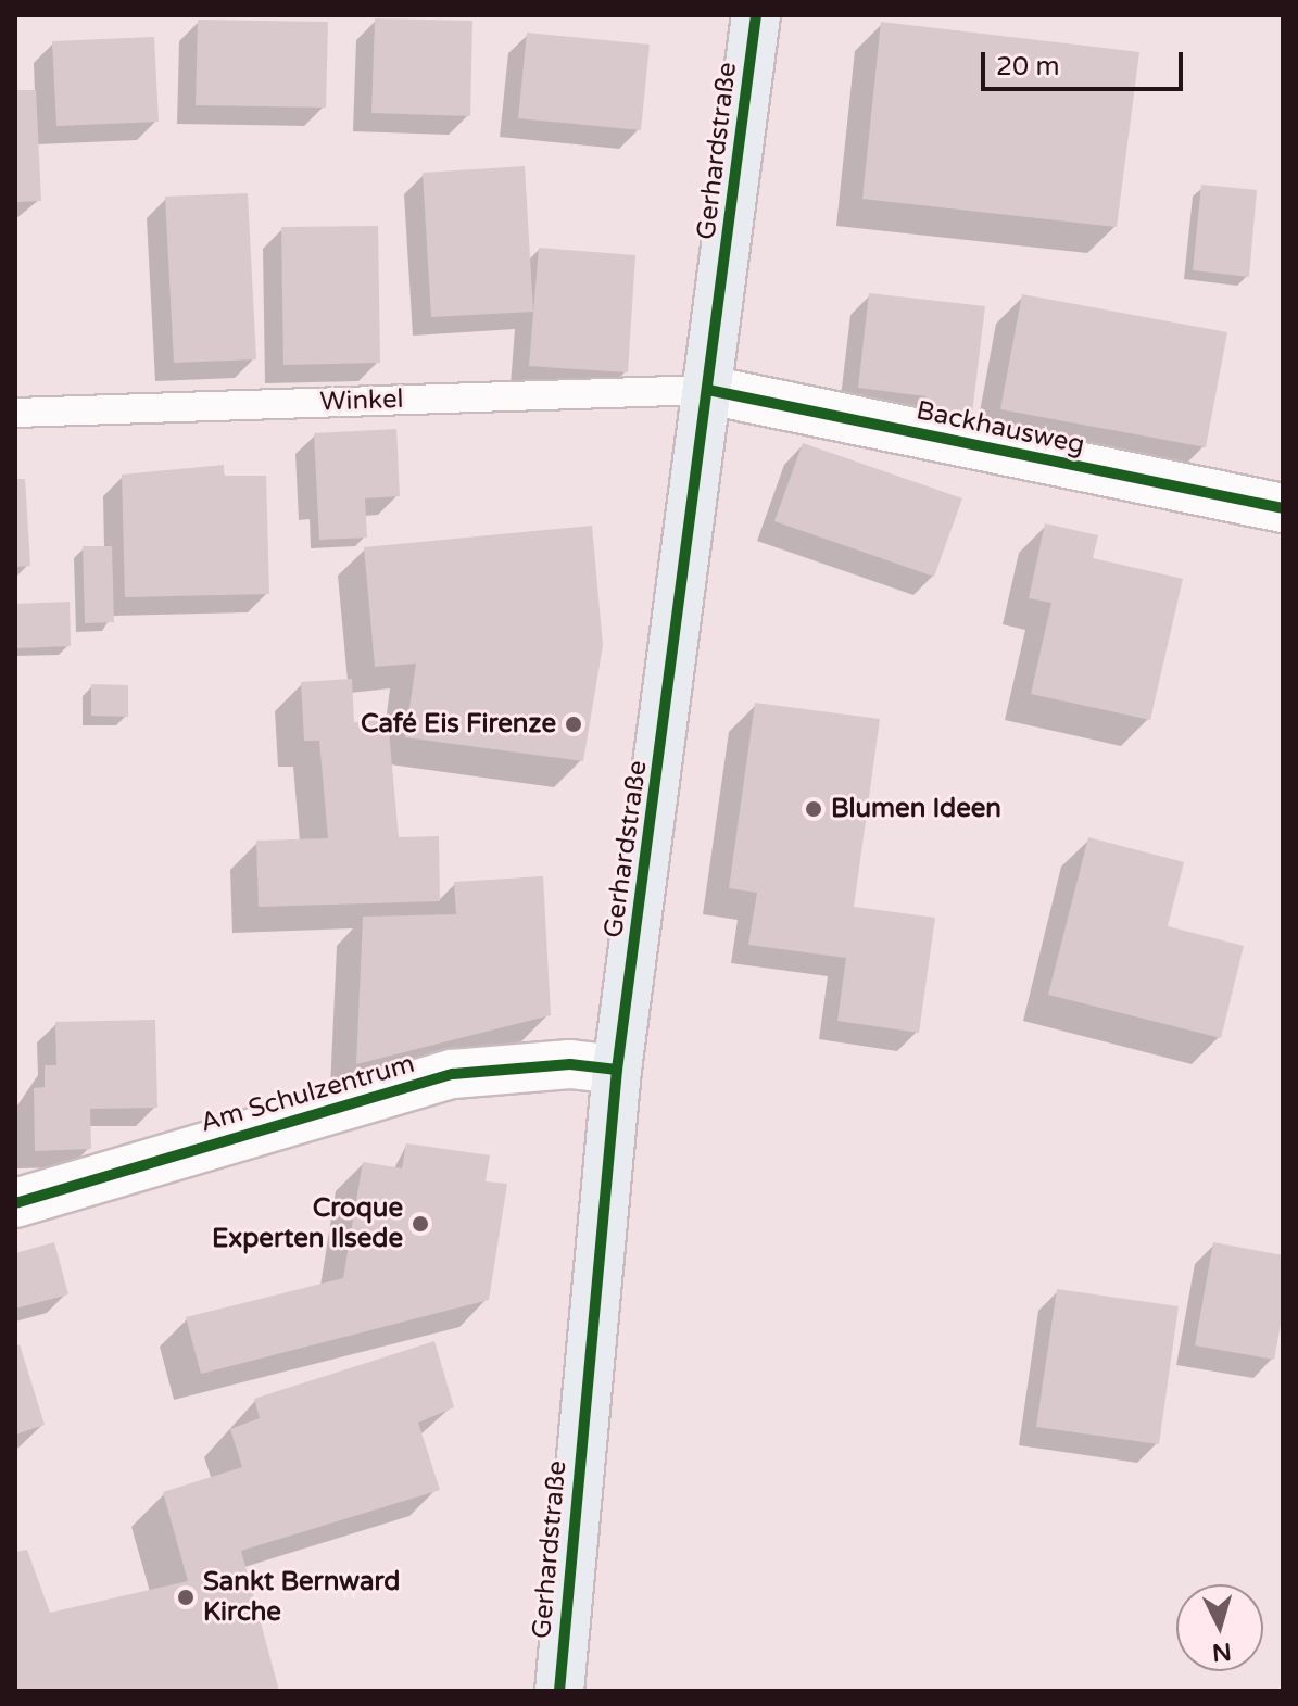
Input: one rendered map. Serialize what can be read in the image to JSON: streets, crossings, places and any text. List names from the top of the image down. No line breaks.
{"streets":{"main road":["Gerhardstraße"],"street":["Backhausweg","Am Schulzentrum"],"lane":["Winkel"]},"crossings":[["Gerhardstraße","Winkel"],["Gerhardstraße","Backhausweg"],["Gerhardstraße","Am Schulzentrum"],["Winkel","Backhausweg"]],"places":["Café Eis Firenze","Blumen Ideen","Croque Experten Ilsede","Sankt Bernward Kirche"],"scale_bar":"20 m","north":"bottom"}
